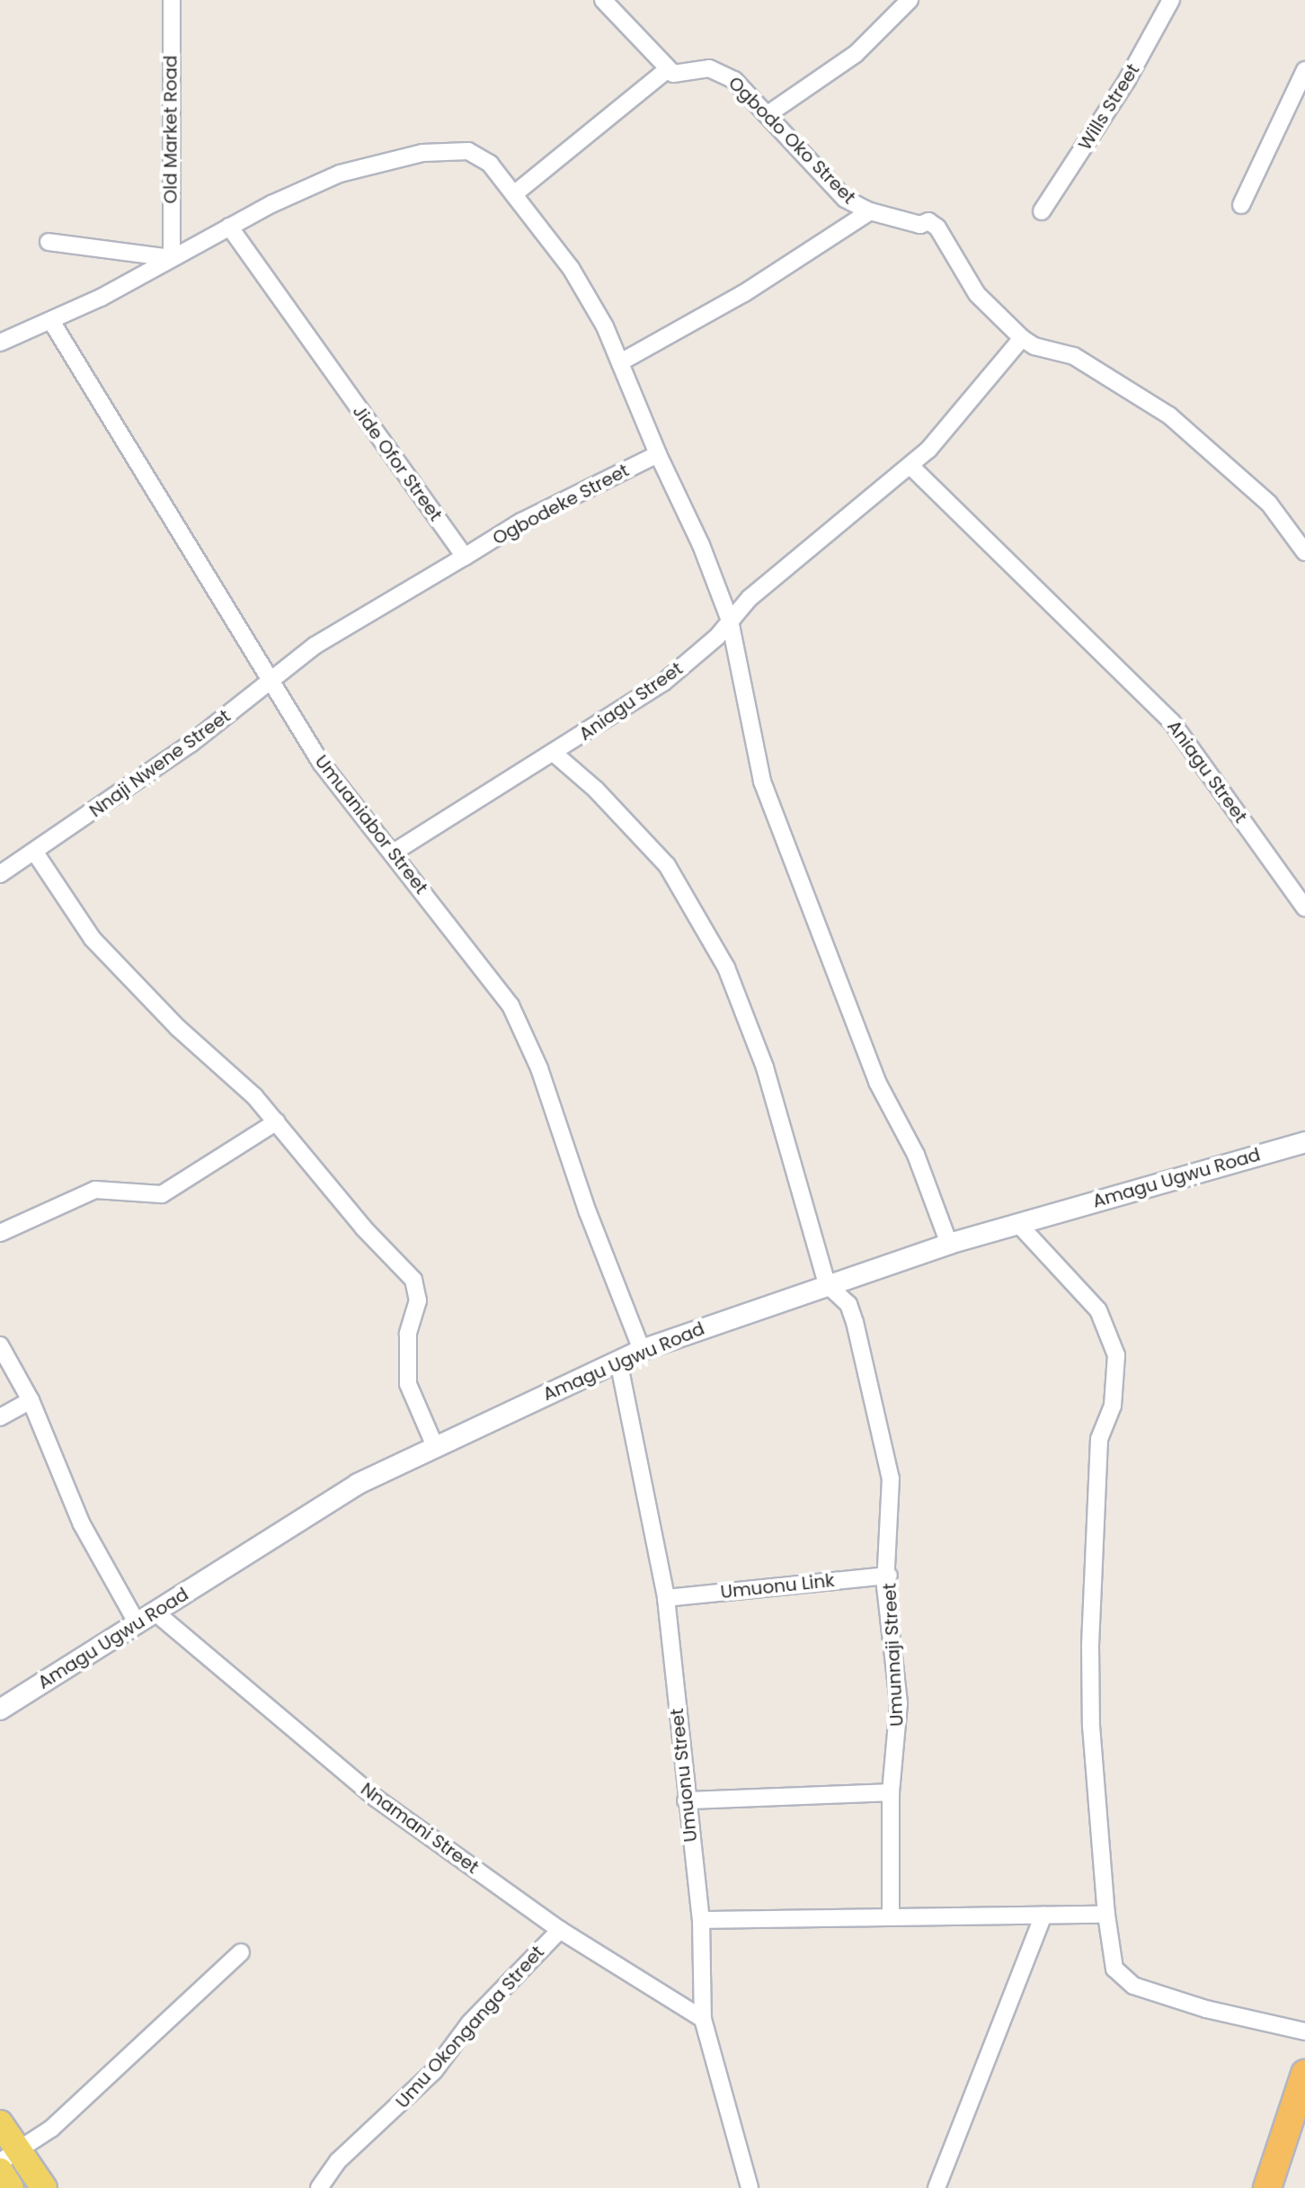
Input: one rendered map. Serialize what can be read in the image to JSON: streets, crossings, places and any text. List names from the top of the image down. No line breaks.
{"streets":{"street":["Wills Street","Old Market Road","Ogbodo Oko Street","Jide Ofor Street","Ogbodeke Street","Aniagu Street","Nnaji Nwene Street","Umuaniabor Street","Amagu Ugwu Road","Umuonu Link","Umunnaji Street","Umuonu Street","Nnamani Street","Umu Okonganga Street"]},"crossings":[["Ogbodo Oko Street","Aniagu Street"],["Jide Ofor Street","Ogbodeke Street"],["Jide Ofor Street","Nnaji Nwene Street"],["Ogbodeke Street","Nnaji Nwene Street"],["Aniagu Street","Umuaniabor Street"],["Nnaji Nwene Street","Umuaniabor Street"],["Umuaniabor Street","Amagu Ugwu Road"],["Amagu Ugwu Road","Umunnaji Street"],["Amagu Ugwu Road","Umuonu Street"],["Amagu Ugwu Road","Nnamani Street"],["Umuonu Link","Umunnaji Street"],["Umuonu Link","Umuonu Street"],["Umuonu Street","Nnamani Street"],["Nnamani Street","Umu Okonganga Street"]]}
